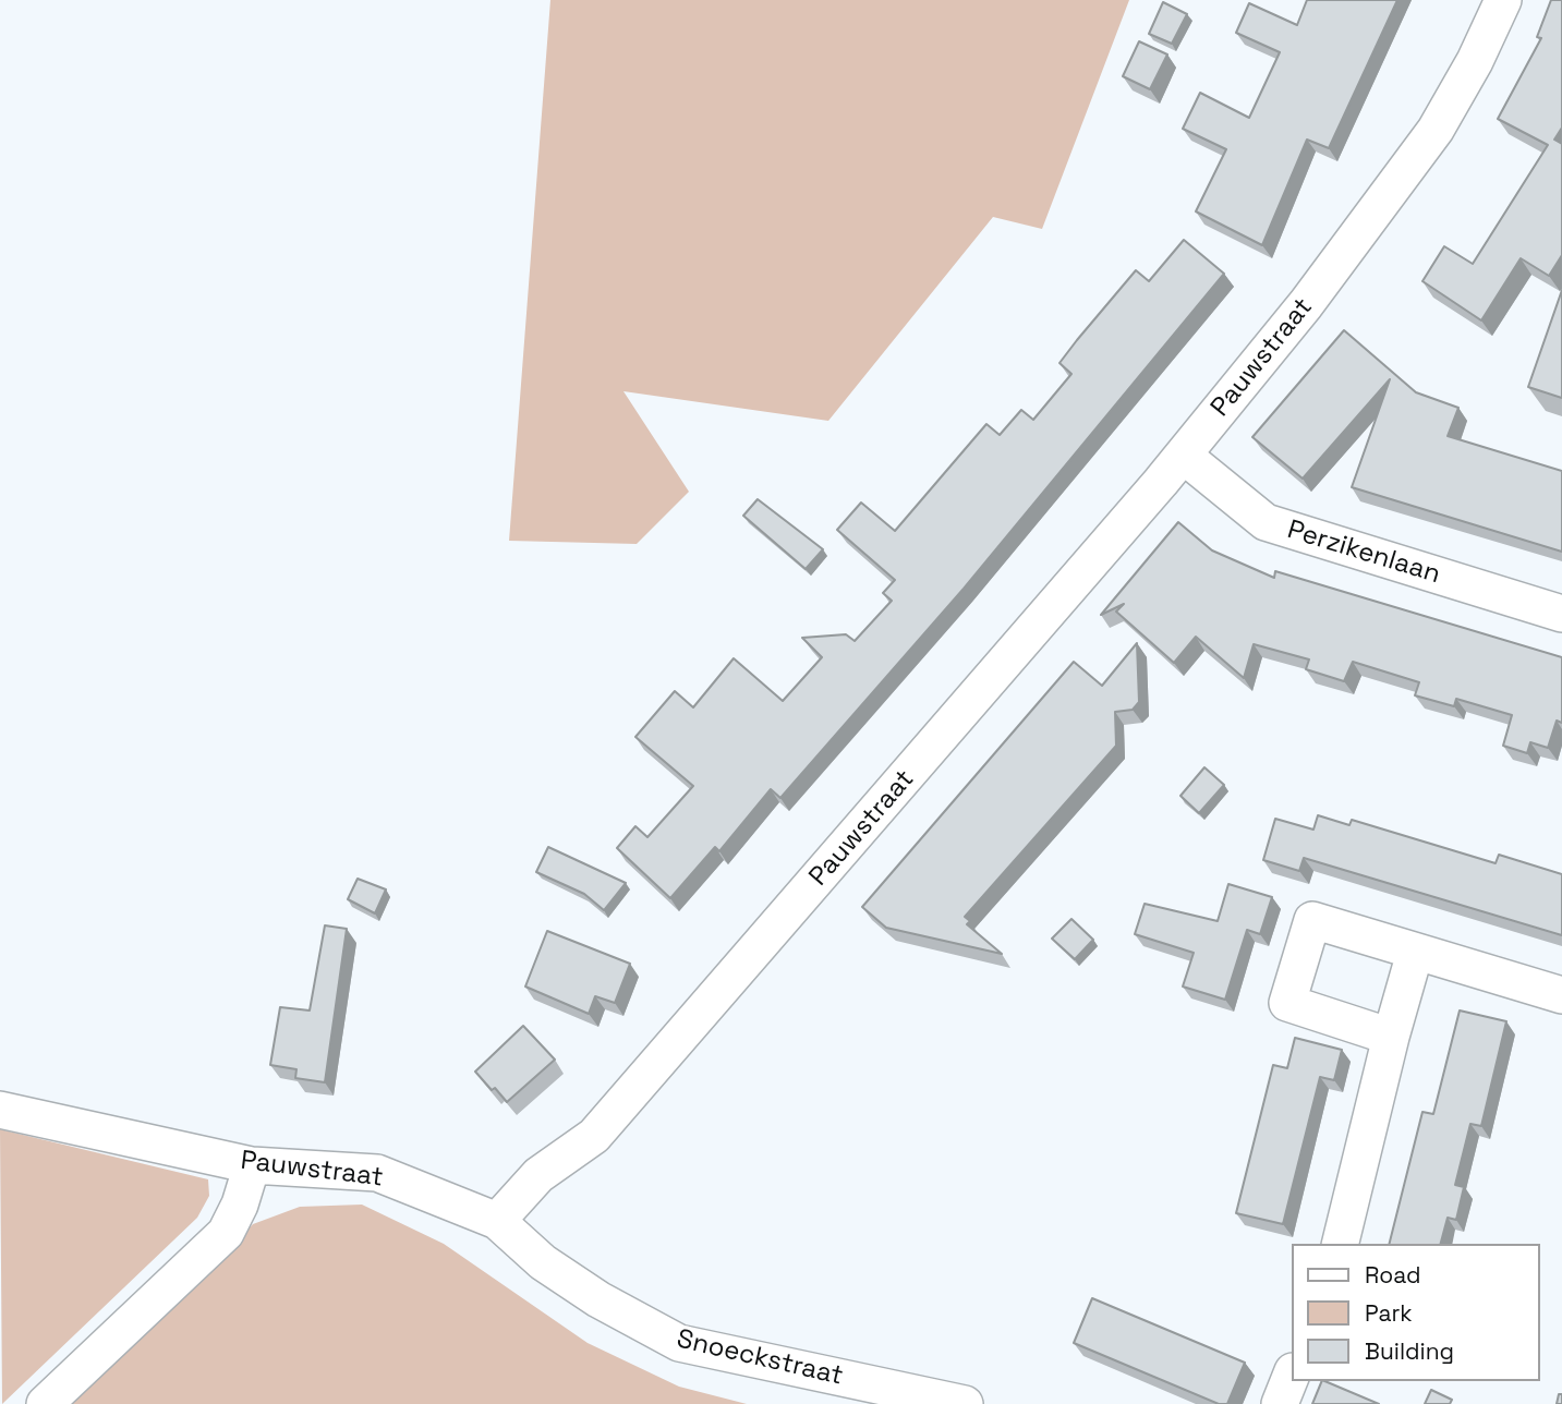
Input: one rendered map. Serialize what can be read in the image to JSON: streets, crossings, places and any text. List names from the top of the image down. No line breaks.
{"streets":{"street":["Pauwstraat","Perzikenlaan","Snoeckstraat"]},"crossings":[["Pauwstraat","Perzikenlaan"],["Pauwstraat","Snoeckstraat"]],"legend":["Road","Park","Building"]}
